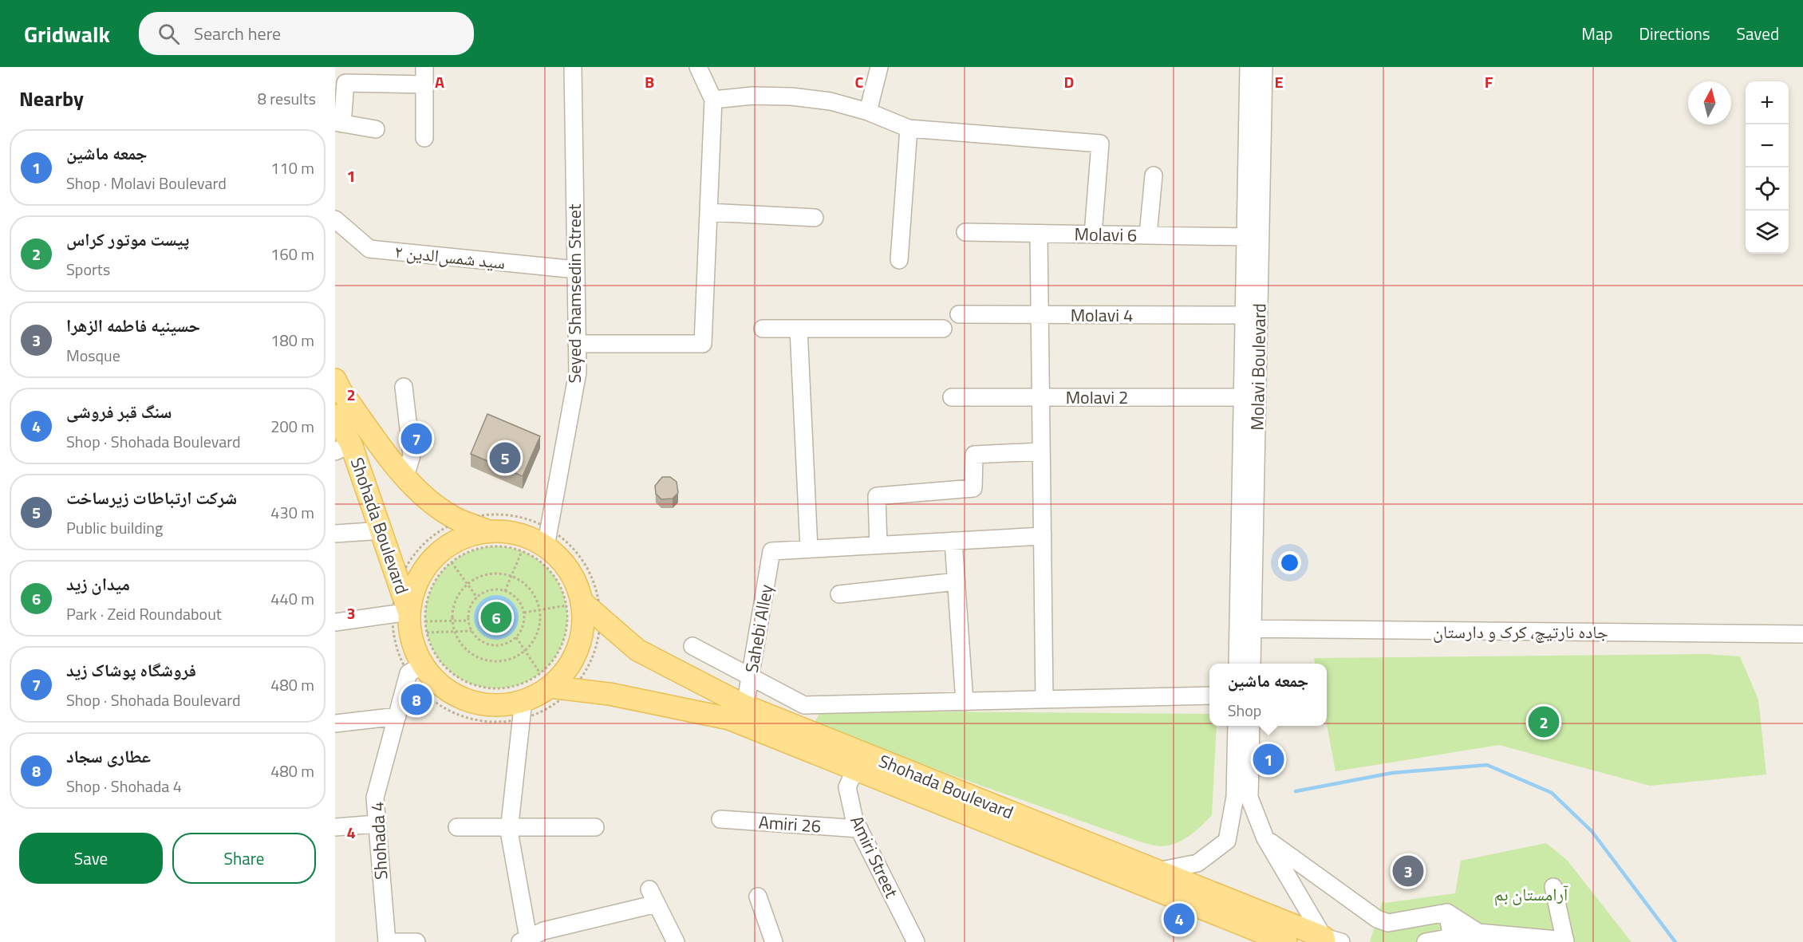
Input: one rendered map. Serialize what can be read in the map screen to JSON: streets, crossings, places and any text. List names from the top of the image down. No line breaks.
{"streets":{"main road":["Shohada Boulevard"],"street":["Molavi 6","سید شمس‌الدین ۲","Seyed Shamsedin Street","Molavi 4","Molavi Boulevard","Molavi 2","Sahebi Alley","جاده نارتیچ، کرک و دارستان","Amiri 26","Shohada 4","Amiri Street"]},"crossings":[["Molavi 6","Molavi Boulevard"],["سید شمس‌الدین ۲","Seyed Shamsedin Street"],["Molavi 4","Molavi Boulevard"],["Molavi Boulevard","Molavi 2"],["Molavi Boulevard","جاده نارتیچ، کرک و دارستان"],["Shohada Boulevard","Sahebi Alley"],["Shohada Boulevard","Amiri Street"],["Amiri 26","Amiri Street"]],"parks":["آرامستان بم"],"north":"top","page":{"header":"Gridwalk","search":"Search here","nav":["Map","Directions","Saved"],"heading":["Nearby","8 results"],"map_buttons":["+","−"],"list":[{"mark":"1","name":"جمعه ماشین","note":"Shop · Molavi Boulevard","value":"110 m"},{"mark":"2","name":"پیست موتور کراس","note":"Sports","value":"160 m"},{"mark":"3","name":"حسینیه فاطمه الزهرا","note":"Mosque","value":"180 m"},{"mark":"4","name":"سنگ قبر فروشی","note":"Shop · Shohada Boulevard","value":"200 m"},{"mark":"5","name":"شرکت ارتباطات زیرساخت","note":"Public building","value":"430 m"},{"mark":"6","name":"میدان زید","note":"Park · Zeid Roundabout","value":"440 m"},{"mark":"7","name":"فروشگاه پوشاک زید","note":"Shop · Shohada Boulevard","value":"480 m"},{"mark":"8","name":"عطاری سجاد","note":"Shop · Shohada 4","value":"480 m"}],"pins":["7","5","6","8","2","1","3","4"],"popup":["جمعه ماشین","Shop"],"buttons":["Save","Share"]},"grid":{"columns":["A","B","C","D","E","F"],"rows":["1","2","3","4"]}}
